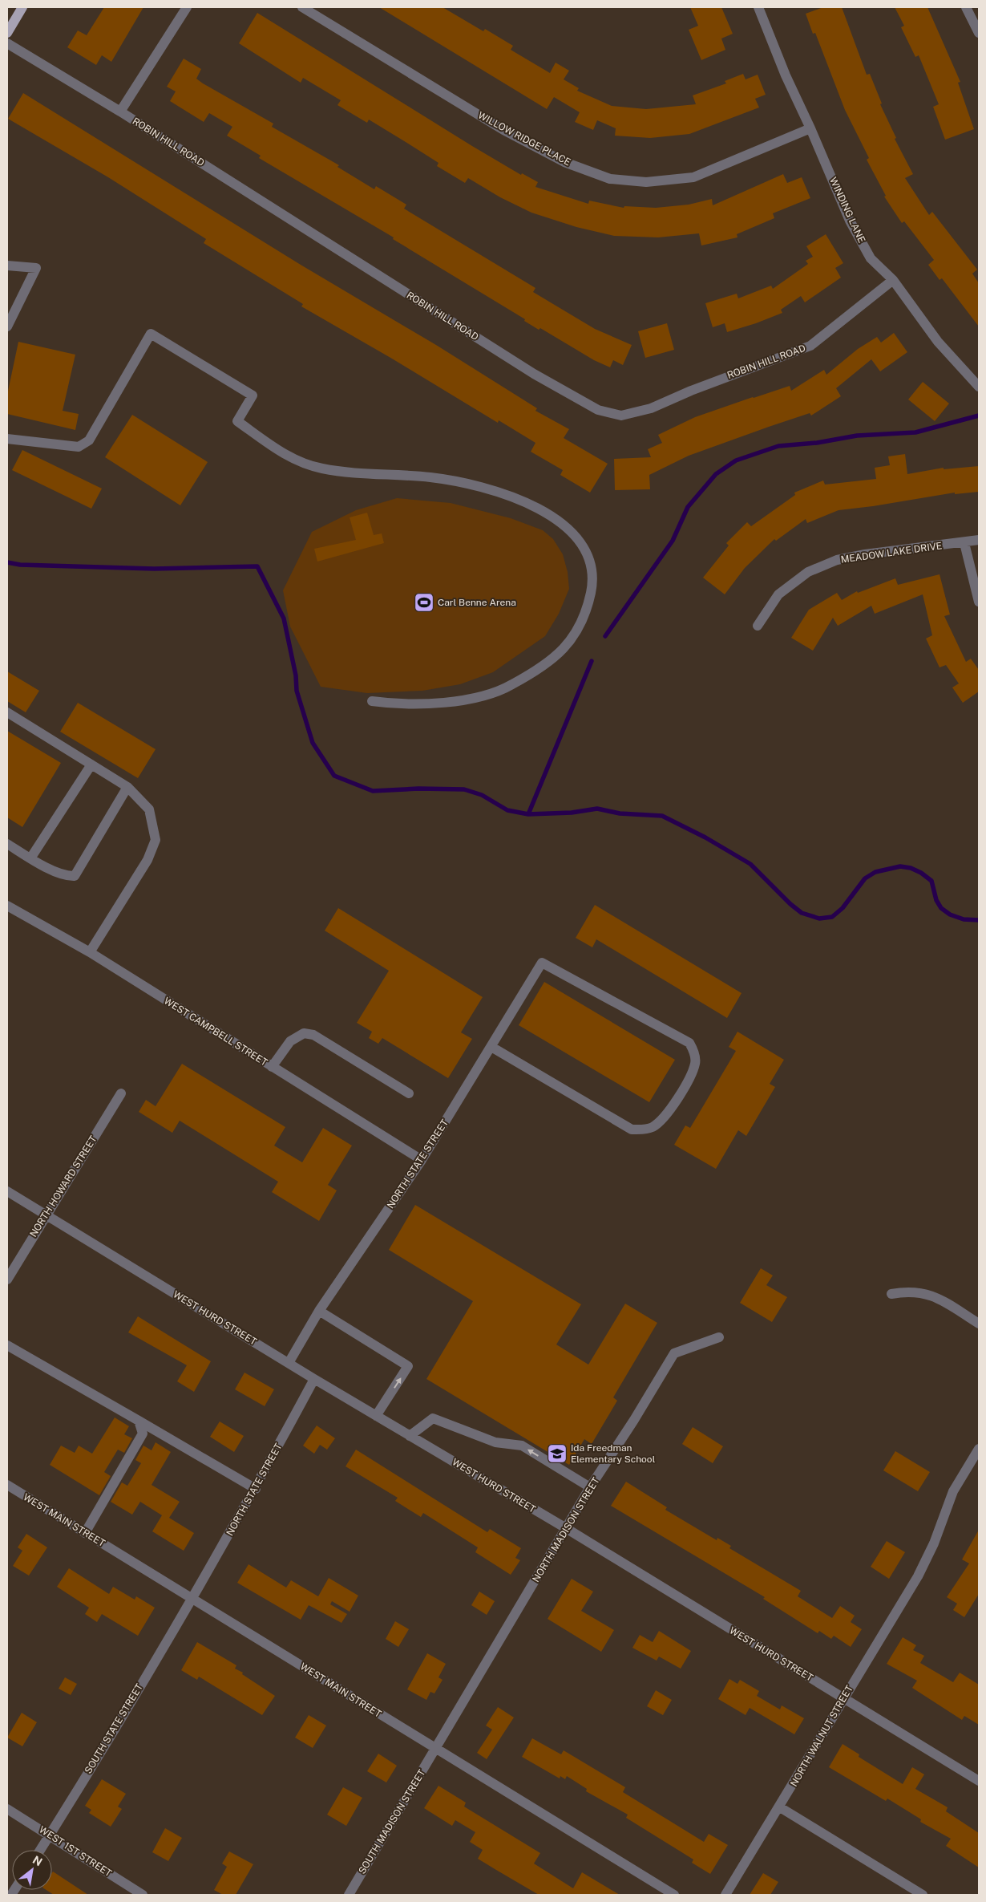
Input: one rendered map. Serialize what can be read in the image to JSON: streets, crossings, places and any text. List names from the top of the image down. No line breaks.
{"streets":{"street":["WILLOW RIDGE PLACE","ROBIN HILL ROAD","WINDING LANE","MEADOW LAKE DRIVE","WEST CAMPBELL STREET","NORTH STATE STREET","NORTH HOWARD STREET","WEST HURD STREET","WEST MAIN STREET","NORTH MADISON STREET","SOUTH STATE STREET","NORTH WALNUT STREET","SOUTH MADISON STREET","WEST 1ST STREET"]},"crossings":[["WILLOW RIDGE PLACE","WINDING LANE"],["ROBIN HILL ROAD","WINDING LANE"],["WEST CAMPBELL STREET","NORTH STATE STREET"],["NORTH STATE STREET","WEST HURD STREET"],["NORTH STATE STREET","WEST MAIN STREET"],["NORTH STATE STREET","SOUTH STATE STREET"],["NORTH HOWARD STREET","WEST HURD STREET"],["WEST HURD STREET","NORTH MADISON STREET"],["WEST HURD STREET","NORTH WALNUT STREET"],["WEST MAIN STREET","NORTH MADISON STREET"],["WEST MAIN STREET","SOUTH STATE STREET"],["WEST MAIN STREET","SOUTH MADISON STREET"],["NORTH MADISON STREET","SOUTH MADISON STREET"],["SOUTH STATE STREET","WEST 1ST STREET"]],"places":{"sports":["Carl Benne Arena"],"school or university":["Ida Freedman Elementary School"]},"north":"top right"}
